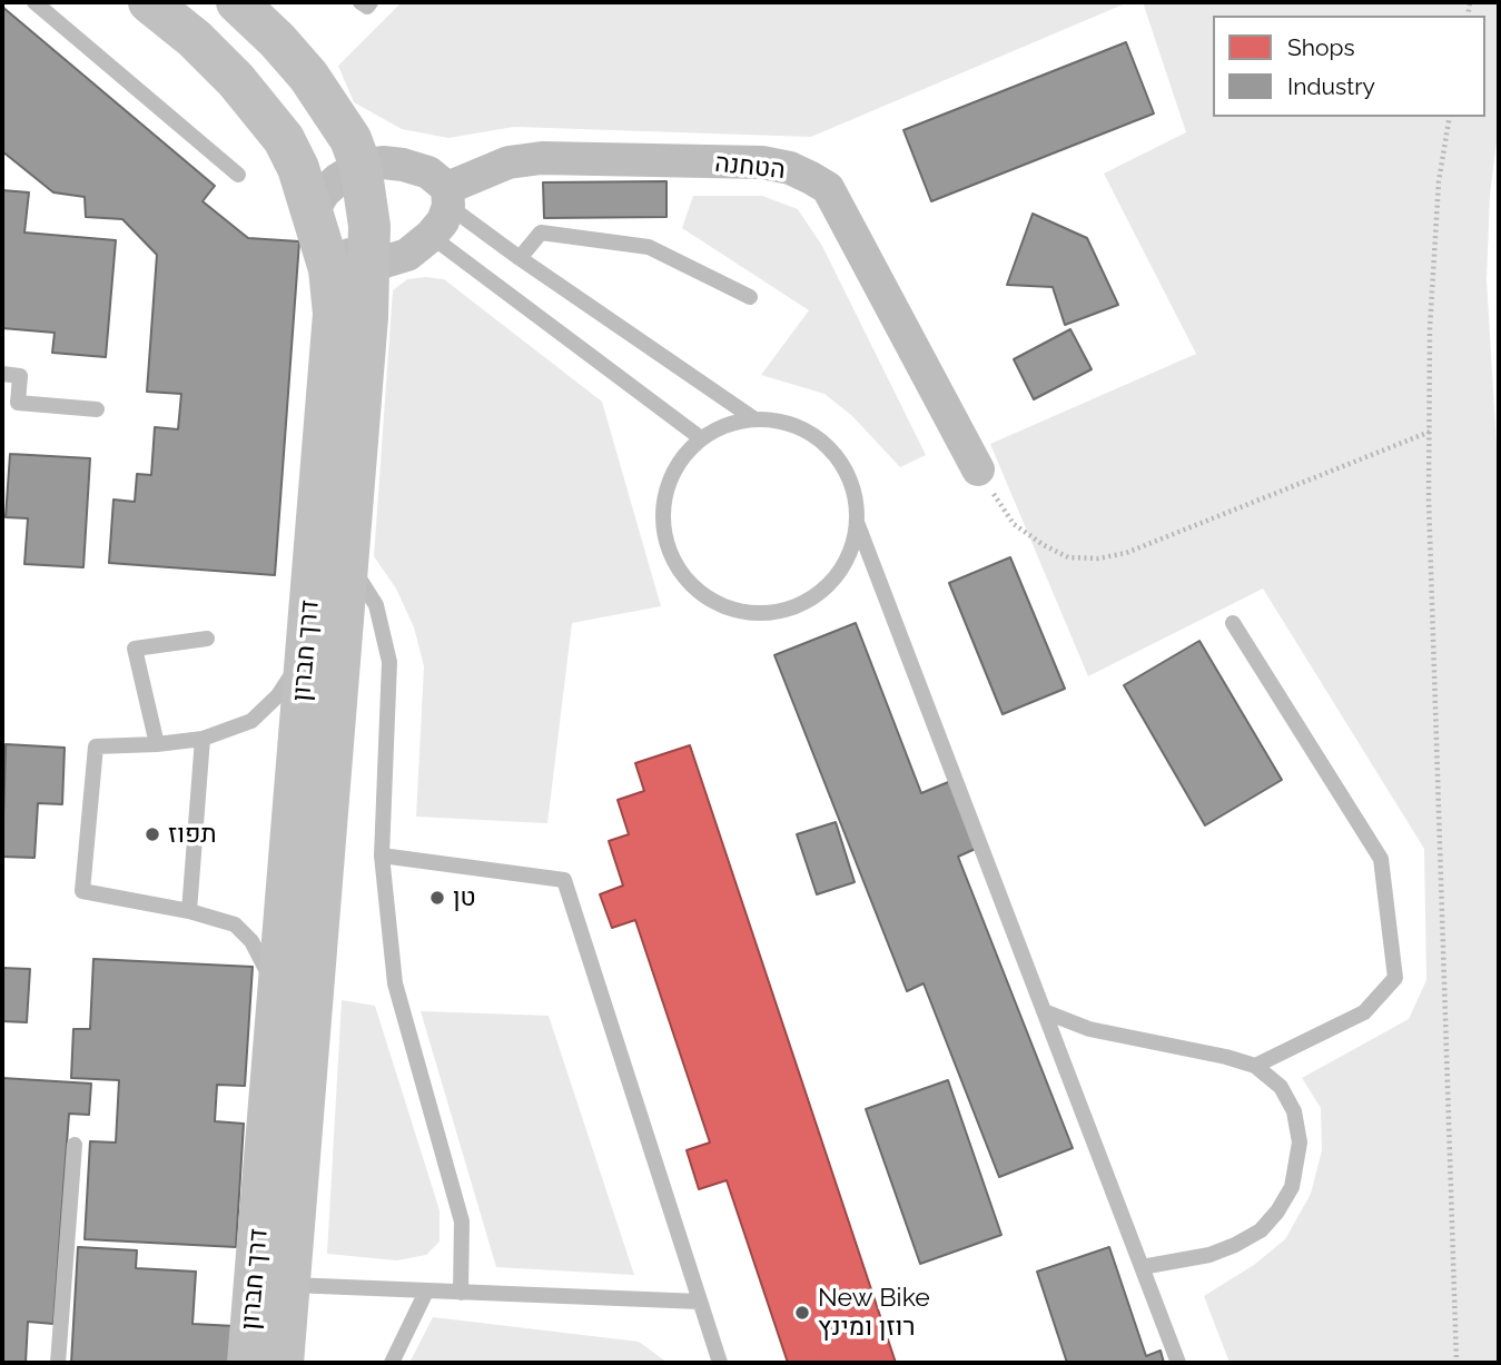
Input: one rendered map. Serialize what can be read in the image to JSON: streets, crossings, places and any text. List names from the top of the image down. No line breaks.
{"streets":{"street":["הטחנה","דרך חברון"]},"places":["תפוז","טן","New Bike רוזן ומינץ"],"legend":["Shops","Industry"]}
